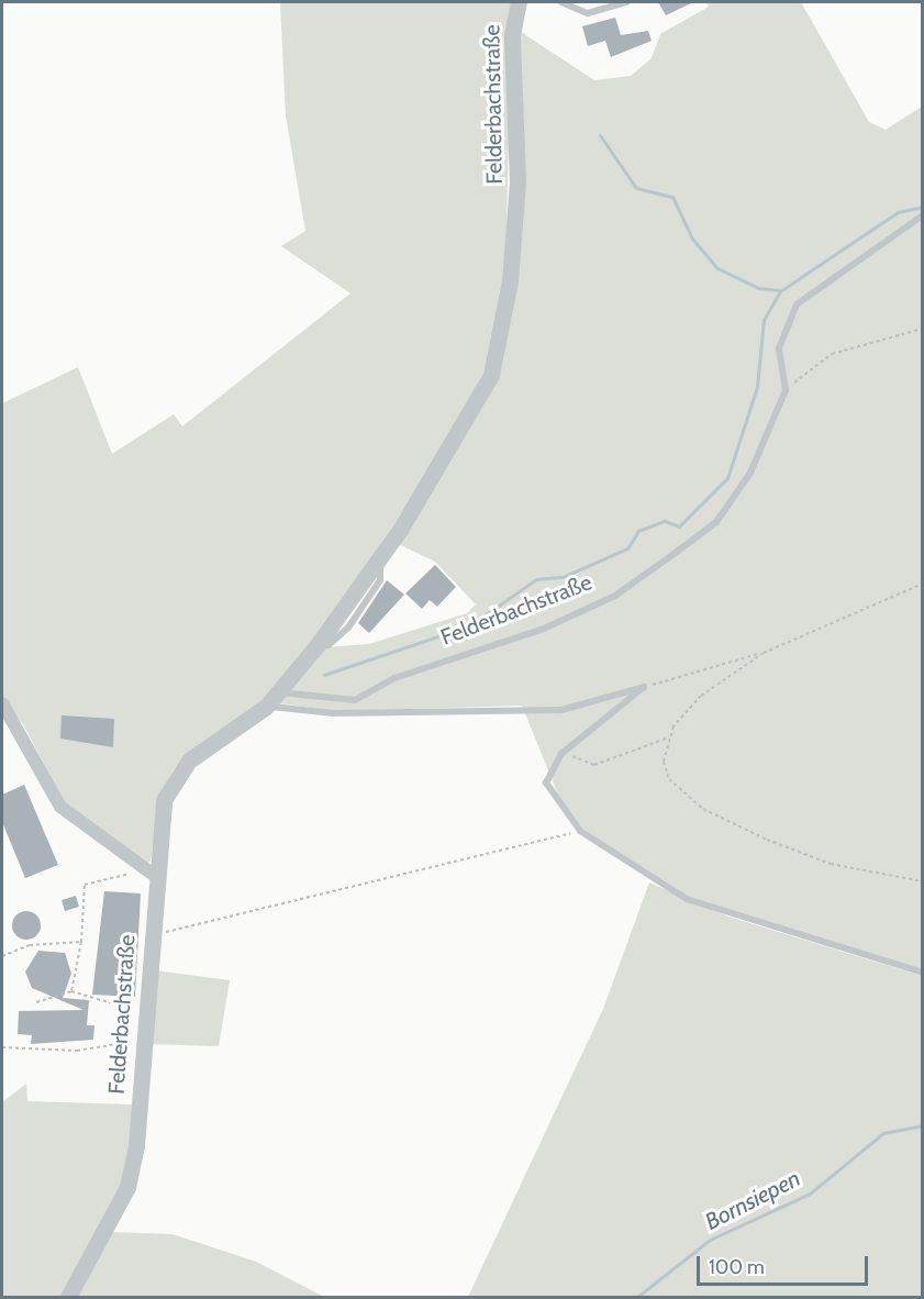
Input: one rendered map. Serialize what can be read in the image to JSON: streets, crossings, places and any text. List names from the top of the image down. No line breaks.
{"streets":{"street":["Felderbachstraße"]},"water":["Bornsiepen"],"scale_bar":"100 m"}
